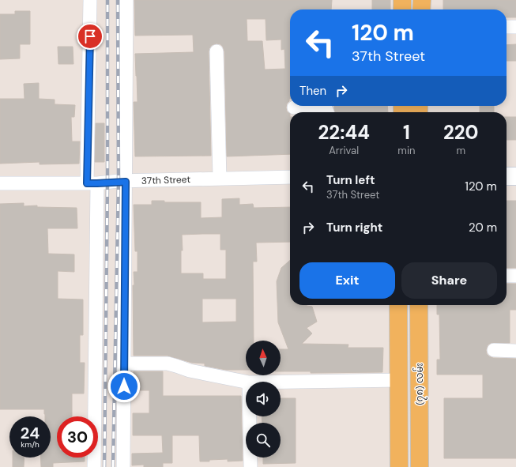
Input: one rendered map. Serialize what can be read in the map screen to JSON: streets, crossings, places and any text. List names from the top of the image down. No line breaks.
{"streets":{"main road":["(၇၈) လမ်း"],"street":["37th Street"]},"north":"top","page":{"turn":["120 m","37th Street"],"then":"Then","eta":["22:44","Arrival","1","min","220","m"],"list":[{"name":"Turn left","note":"37th Street","value":"120 m"},{"name":"Turn right","value":"20 m"}],"buttons":["Exit","Share"],"speed":"24 km/h","limit":"30"}}
